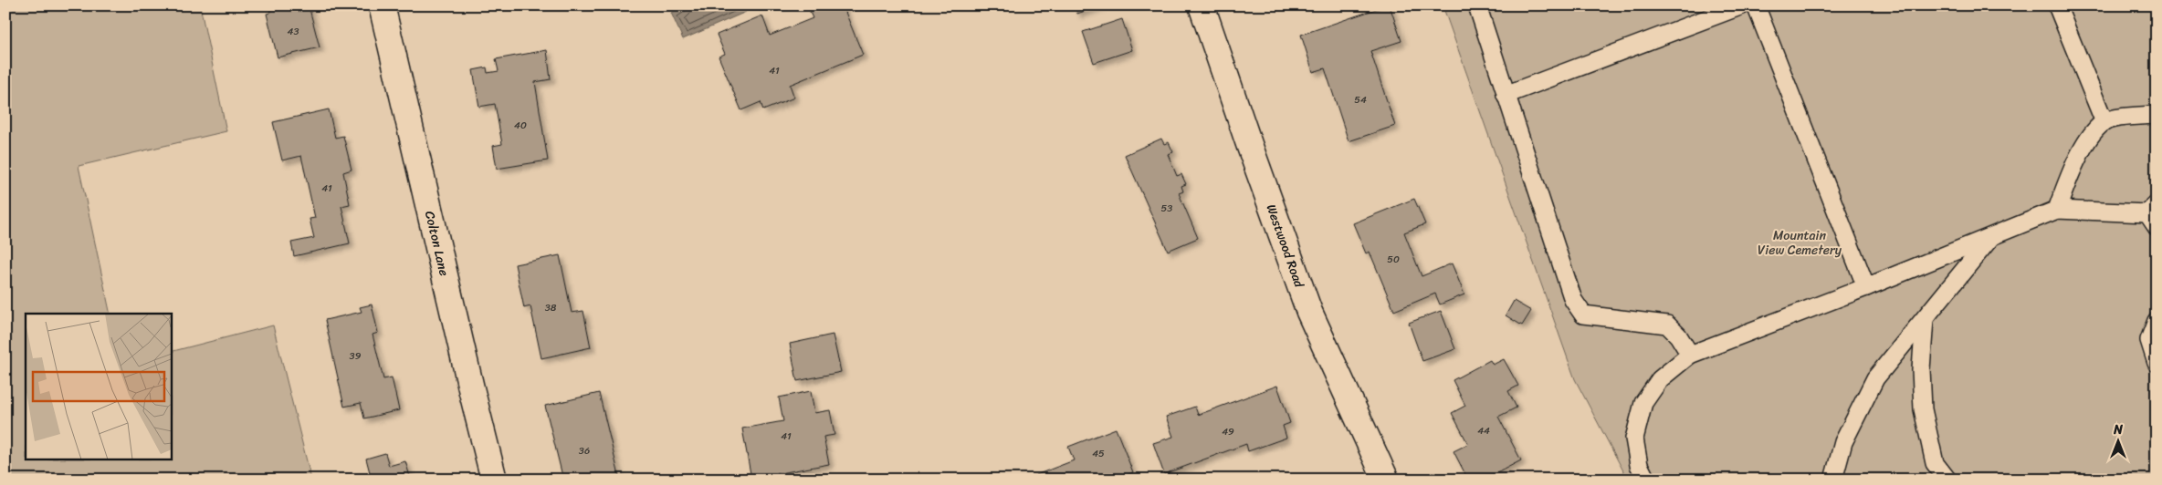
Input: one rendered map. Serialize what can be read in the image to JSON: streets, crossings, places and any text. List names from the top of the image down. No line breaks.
{"streets":{"street":["Colton Lane","Westwood Road"]},"parks":["Mountain View Cemetery"],"house_numbers":["43","41","54","40","41","53","50","38","39","44","49","41","36","45"],"north":"top"}
